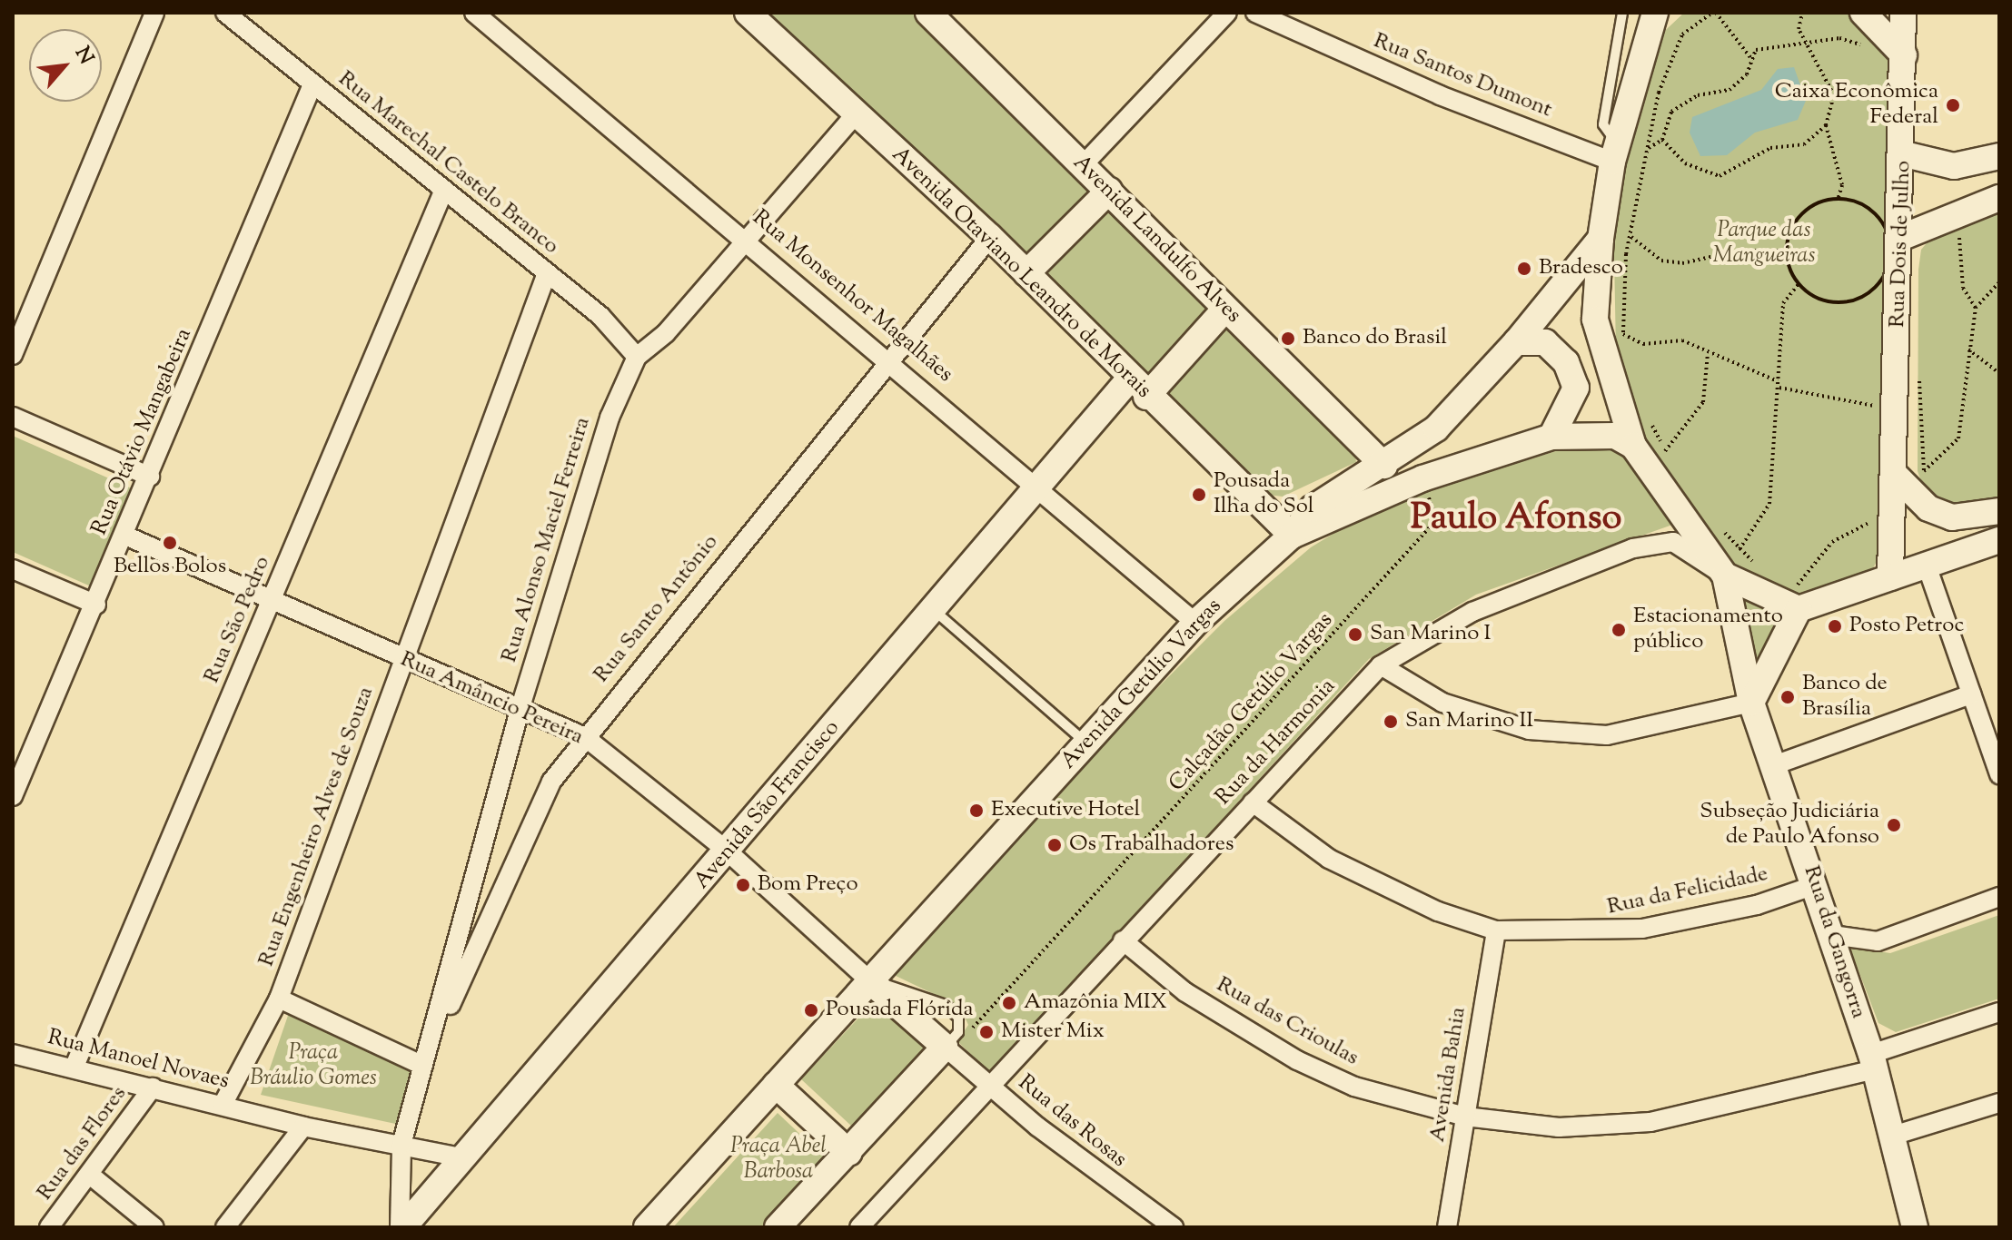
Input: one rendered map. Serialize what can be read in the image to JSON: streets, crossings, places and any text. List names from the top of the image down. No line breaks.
{"streets":{"street":["Rua Santos Dumont","Rua Marechal Castelo Branco","Avenida Landulfo Alves","Rua Dois de Julho","Avenida Otaviano Leandro de Morais","Rua Monsenhor Magalhães","Rua Otávio Mangabeira","Rua Alonso Maciel Ferreira","Rua Santo Antônio","Rua São Pedro","Avenida Getúlio Vargas","Rua Amâncio Pereira","Rua da Harmonia","Avenida São Francisco","Rua Engenheiro Alves de Souza","Rua da Felicidade","Rua da Gangorra","Rua das Crioulas","Rua Manoel Novaes","Avenida Bahia","Rua das Rosas","Rua das Flores"],"path":["Calçadão Getúlio Vargas"]},"crossings":[["Rua Marechal Castelo Branco","Rua Otávio Mangabeira"],["Rua Marechal Castelo Branco","Rua Alonso Maciel Ferreira"],["Rua Marechal Castelo Branco","Rua São Pedro"],["Rua Marechal Castelo Branco","Rua Engenheiro Alves de Souza"],["Avenida Landulfo Alves","Avenida Getúlio Vargas"],["Avenida Landulfo Alves","Avenida São Francisco"],["Avenida Otaviano Leandro de Morais","Rua Alonso Maciel Ferreira"],["Avenida Otaviano Leandro de Morais","Rua Santo Antônio"],["Avenida Otaviano Leandro de Morais","Avenida Getúlio Vargas"],["Avenida Otaviano Leandro de Morais","Avenida São Francisco"],["Rua Monsenhor Magalhães","Rua Alonso Maciel Ferreira"],["Rua Monsenhor Magalhães","Rua Santo Antônio"],["Rua Monsenhor Magalhães","Avenida Getúlio Vargas"],["Rua Monsenhor Magalhães","Avenida São Francisco"],["Rua Otávio Mangabeira","Rua Amâncio Pereira"],["Rua Alonso Maciel Ferreira","Rua Santo Antônio"],["Rua Alonso Maciel Ferreira","Rua Amâncio Pereira"],["Rua Alonso Maciel Ferreira","Avenida São Francisco"],["Rua Alonso Maciel Ferreira","Rua Manoel Novaes"],["Rua Santo Antônio","Rua Amâncio Pereira"],["Rua São Pedro","Rua Amâncio Pereira"],["Rua São Pedro","Rua Manoel Novaes"],["Avenida Getúlio Vargas","Rua Amâncio Pereira"],["Avenida Getúlio Vargas","Calçadão Getúlio Vargas"],["Avenida Getúlio Vargas","Rua da Gangorra"],["Rua Amâncio Pereira","Avenida São Francisco"],["Rua Amâncio Pereira","Rua Engenheiro Alves de Souza"],["Rua Amâncio Pereira","Rua das Rosas"],["Rua da Harmonia","Rua da Felicidade"],["Rua da Harmonia","Rua da Gangorra"],["Rua da Harmonia","Rua das Crioulas"],["Rua da Harmonia","Rua das Rosas"],["Avenida São Francisco","Rua Manoel Novaes"],["Rua Engenheiro Alves de Souza","Rua Manoel Novaes"],["Rua da Felicidade","Rua da Gangorra"],["Rua da Felicidade","Avenida Bahia"],["Rua da Gangorra","Rua das Crioulas"],["Rua das Crioulas","Avenida Bahia"],["Rua Manoel Novaes","Rua das Flores"]],"districts":["Paulo Afonso"],"parks":["Parque das Mangueiras","Praça Bráulio Gomes","Praça Abel Barbosa"],"places":["Caixa Econômica Federal","Bradesco","Banco do Brasil","Pousada Ilha do Sol","Bellos Bolos","Posto Petroc","Estacionamento público","San Marino I","Banco de Brasília","San Marino II","Executive Hotel","Subseção Judiciária de Paulo Afonso","Os Trabalhadores","Bom Preço","Amazônia MIX","Pousada Flórida","Mister Mix"],"north":"top right"}
